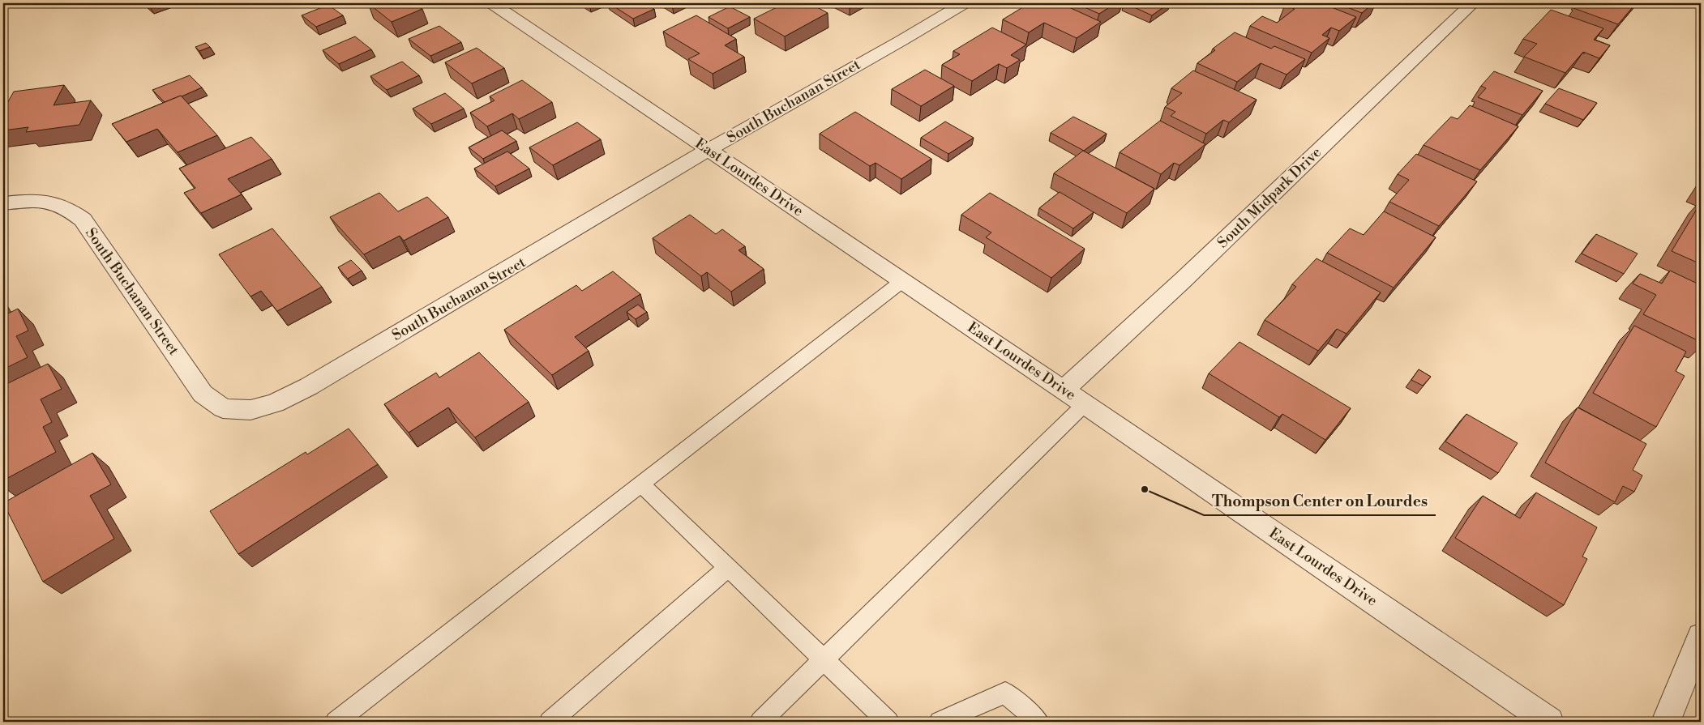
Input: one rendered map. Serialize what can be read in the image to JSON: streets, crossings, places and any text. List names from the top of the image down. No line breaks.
{"streets":{"street":["South Buchanan Street","East Lourdes Drive","South Midpark Drive"]},"crossings":[["South Buchanan Street","East Lourdes Drive"],["East Lourdes Drive","South Midpark Drive"]],"places":["Thompson Center on Lourdes"]}
